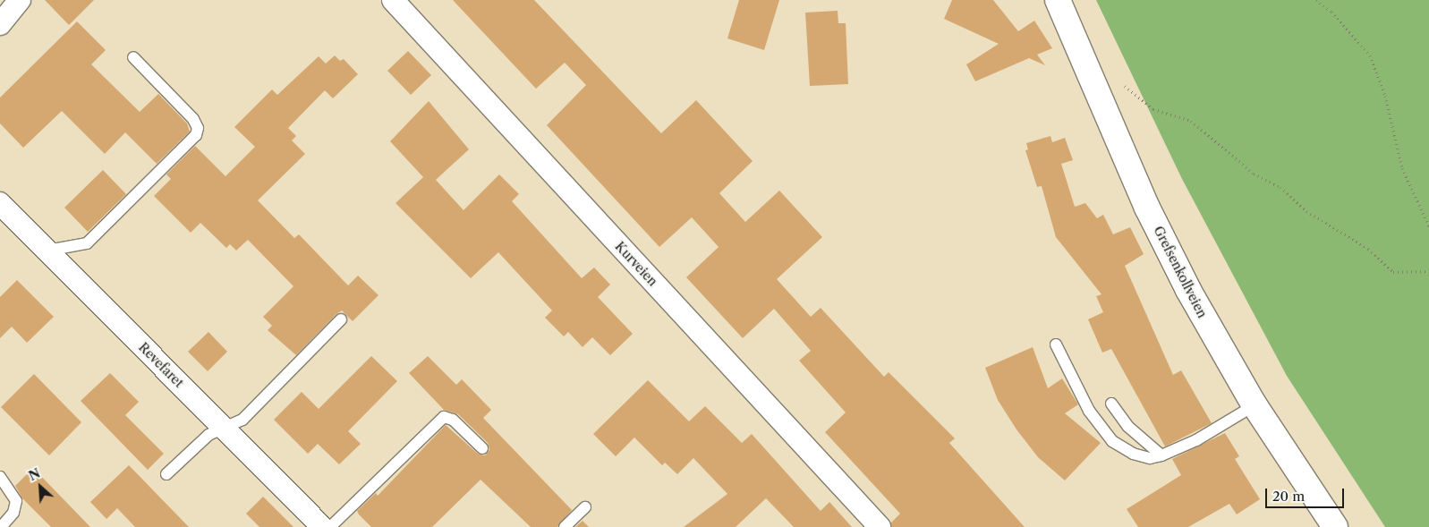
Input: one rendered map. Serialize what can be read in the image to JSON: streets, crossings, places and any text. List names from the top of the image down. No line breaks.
{"streets":{"street":["Kurveien","Grefsenkollveien","Revefaret"]},"scale_bar":"20 m","north":"top left"}
